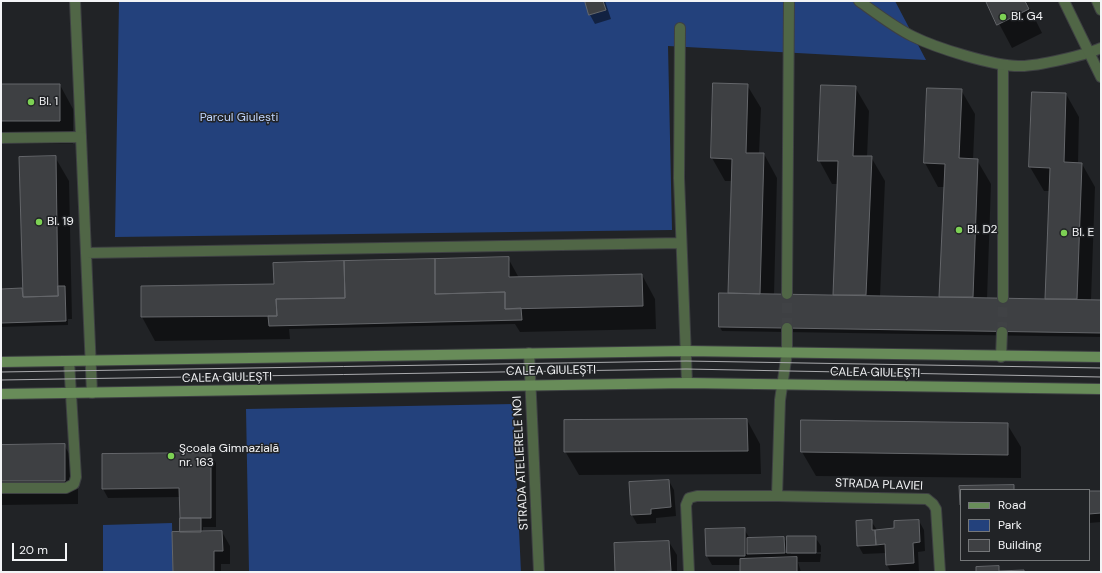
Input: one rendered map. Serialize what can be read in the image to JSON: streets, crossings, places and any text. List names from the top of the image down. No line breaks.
{"streets":{"main road":["CALEA GIULEȘTI"],"street":["STRADA ATELIERELE NOI","STRADA PLAVIEI"]},"crossings":[["CALEA GIULEȘTI","STRADA ATELIERELE NOI"]],"parks":["Parcul Giulești"],"places":["Bl. G4","Bl. 1","Bl. 19","Bl. D2","Bl. E","Şcoala Gimnazială nr. 163"],"legend":["Road","Park","Building"],"scale_bar":"20 m"}
